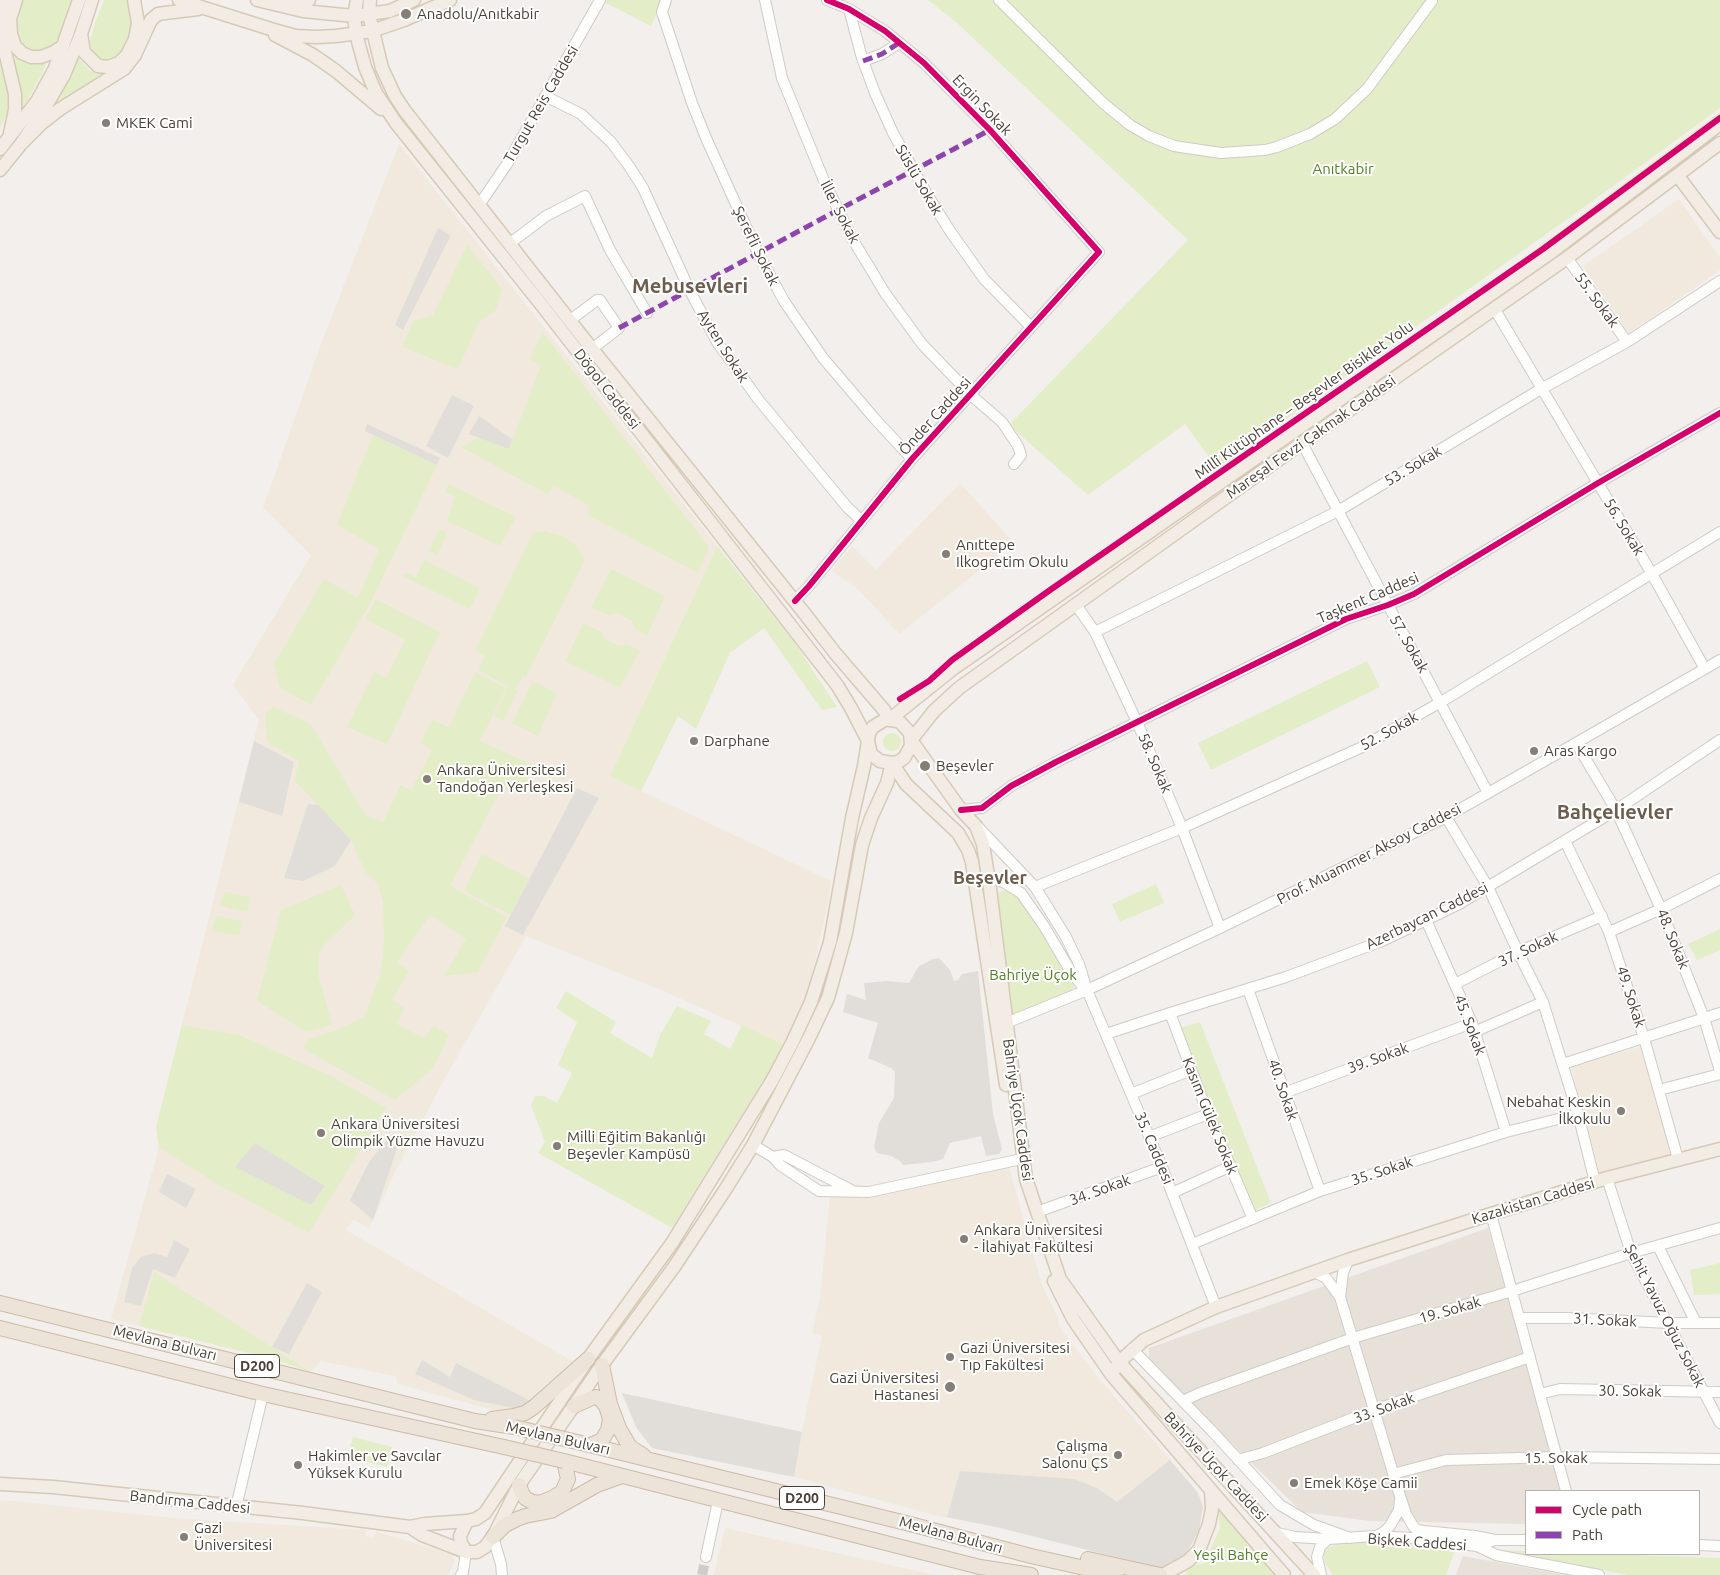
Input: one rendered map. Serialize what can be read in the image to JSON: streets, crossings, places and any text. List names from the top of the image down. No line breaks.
{"streets":{"highway":["Mevlana Bulvarı","D200"],"main road":["Dögol Caddesi","Mareşal Fevzi Çakmak Caddesi","Bahriye Üçok Caddesi","Kazakistan Caddesi","Bandırma Caddesi"],"street":["Turgut Reis Caddesi","Ergin Sokak","Süslü Sokak","İller Sokak","Şerefli Sokak","55. Sokak","Ayten Sokak","Önder Caddesi","53. Sokak","56. Sokak","Taşkent Caddesi","57. Sokak","52. Sokak","58. Sokak","Prof. Muammer Aksoy Caddesi","Azerbaycan Caddesi","48. Sokak","37. Sokak","49. Sokak","45. Sokak","39. Sokak","40. Sokak","Kasım Gülek Sokak","35. Caddesi","35. Sokak","34. Sokak","19. Sokak","Şehit Yavuz Oğuz Sokak","31. Sokak","30. Sokak","33. Sokak","15. Sokak","Bişkek Caddesi"],"cycle path":["Millî Kütüphane – Beşevler Bisiklet Yolu"]},"crossings":[["Turgut Reis Caddesi","Ayten Sokak"],["Turgut Reis Caddesi","Dögol Caddesi"],["Ergin Sokak","Süslü Sokak"],["Ergin Sokak","Önder Caddesi"],["Süslü Sokak","Önder Caddesi"],["İller Sokak","Önder Caddesi"],["Şerefli Sokak","Önder Caddesi"],["55. Sokak","Mareşal Fevzi Çakmak Caddesi"],["55. Sokak","53. Sokak"],["Ayten Sokak","Önder Caddesi"],["Dögol Caddesi","Önder Caddesi"],["Dögol Caddesi","Mareşal Fevzi Çakmak Caddesi"],["Mareşal Fevzi Çakmak Caddesi","56. Sokak"],["Mareşal Fevzi Çakmak Caddesi","57. Sokak"],["Mareşal Fevzi Çakmak Caddesi","58. Sokak"],["53. Sokak","56. Sokak"],["53. Sokak","57. Sokak"],["53. Sokak","58. Sokak"],["56. Sokak","Taşkent Caddesi"],["56. Sokak","52. Sokak"],["56. Sokak","Prof. Muammer Aksoy Caddesi"],["Taşkent Caddesi","57. Sokak"],["Taşkent Caddesi","58. Sokak"],["57. Sokak","52. Sokak"],["57. Sokak","Prof. Muammer Aksoy Caddesi"],["52. Sokak","58. Sokak"],["58. Sokak","Prof. Muammer Aksoy Caddesi"],["Prof. Muammer Aksoy Caddesi","48. Sokak"],["Prof. Muammer Aksoy Caddesi","Bahriye Üçok Caddesi"],["Prof. Muammer Aksoy Caddesi","35. Caddesi"],["Prof. Muammer Aksoy Caddesi","Şehit Yavuz Oğuz Sokak"],["Azerbaycan Caddesi","48. Sokak"],["Azerbaycan Caddesi","49. Sokak"],["Azerbaycan Caddesi","45. Sokak"],["Azerbaycan Caddesi","40. Sokak"],["Azerbaycan Caddesi","Kasım Gülek Sokak"],["Azerbaycan Caddesi","35. Caddesi"],["Azerbaycan Caddesi","Şehit Yavuz Oğuz Sokak"],["37. Sokak","49. Sokak"],["37. Sokak","45. Sokak"],["37. Sokak","Şehit Yavuz Oğuz Sokak"],["49. Sokak","Kazakistan Caddesi"],["45. Sokak","39. Sokak"],["45. Sokak","35. Sokak"],["39. Sokak","40. Sokak"],["39. Sokak","Şehit Yavuz Oğuz Sokak"],["40. Sokak","35. Sokak"],["Bahriye Üçok Caddesi","34. Sokak"],["Bahriye Üçok Caddesi","Kazakistan Caddesi"],["Bahriye Üçok Caddesi","Bişkek Caddesi"],["Kasım Gülek Sokak","35. Sokak"],["35. Caddesi","35. Sokak"],["35. Caddesi","34. Sokak"],["35. Caddesi","Kazakistan Caddesi"],["35. Sokak","Şehit Yavuz Oğuz Sokak"],["Kazakistan Caddesi","Şehit Yavuz Oğuz Sokak"],["19. Sokak","Şehit Yavuz Oğuz Sokak"],["Şehit Yavuz Oğuz Sokak","31. Sokak"],["Şehit Yavuz Oğuz Sokak","30. Sokak"],["Mevlana Bulvarı","D200"]],"districts":["Mebusevleri","Bahçelievler","Beşevler"],"parks":["Anıtkabir","Bahriye Üçok","Yeşil Bahçe"],"places":["Anadolu/Anıtkabir","MKEK Cami","Anıttepe Ilkogretim Okulu","Darphane","Aras Kargo","Beşevler","Ankara Üniversitesi Tandoğan Yerleşkesi","Nebahat Keskin İlkokulu","Ankara Üniversitesi Olimpik Yüzme Havuzu","Milli Eğitim Bakanlığı Beşevler Kampüsü","Ankara Üniversitesi - İlahiyat Fakültesi","Gazi Üniversitesi Tıp Fakültesi","Gazi Üniversitesi Hastanesi","Çalışma Salonu ÇS","Hakimler ve Savcılar Yüksek Kurulu","Emek Köşe Camii","Gazi Üniversitesi"],"legend":["Cycle path","Path"]}
